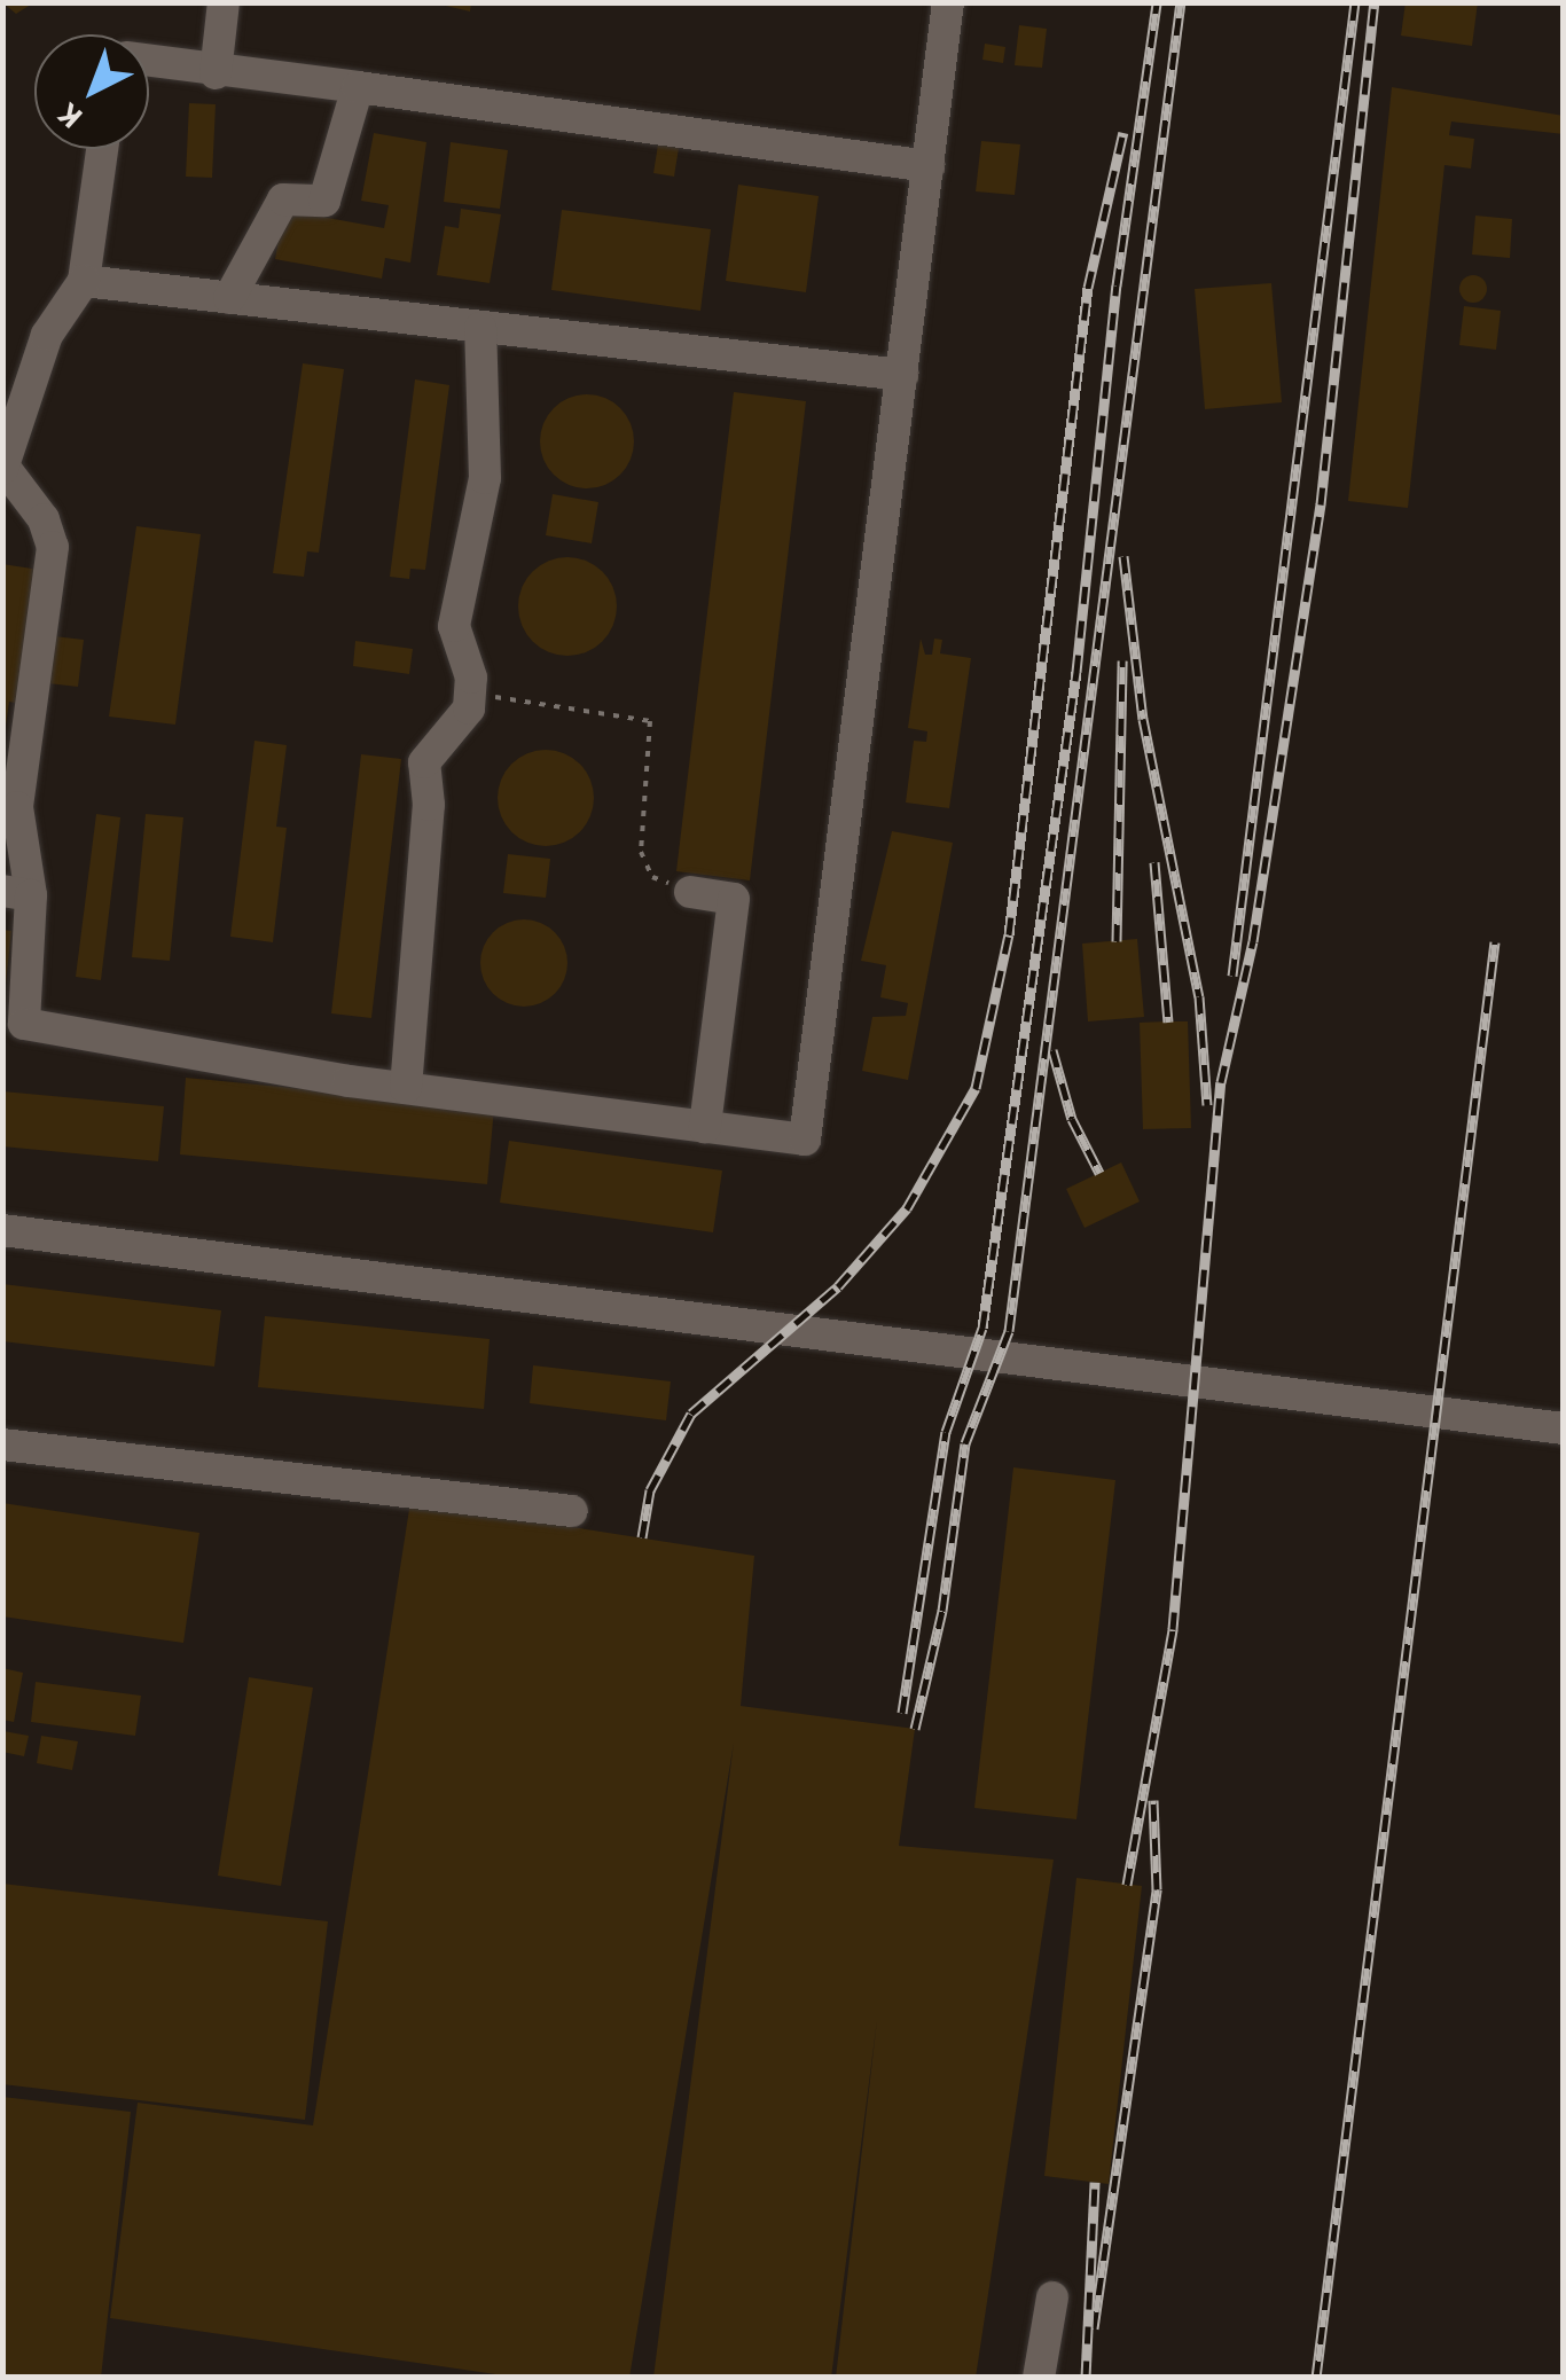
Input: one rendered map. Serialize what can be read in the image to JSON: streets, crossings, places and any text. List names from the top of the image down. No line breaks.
{"north":"bottom left"}
